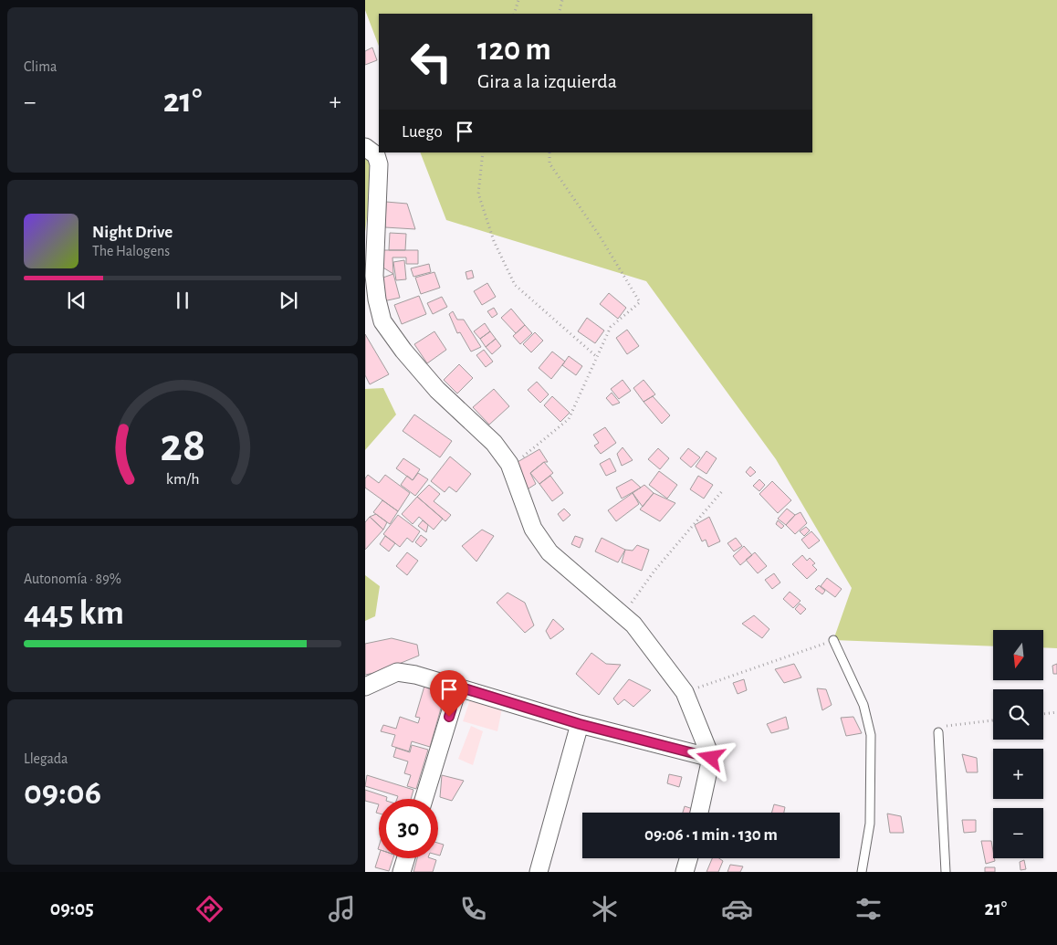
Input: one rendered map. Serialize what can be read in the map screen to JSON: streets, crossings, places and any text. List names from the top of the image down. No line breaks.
{"north":"bottom","page":{"tile":["Clima",["Autonomía · 89%","445 km"],["Llegada","09:06"]],"turn":["120 m","Gira a la izquierda"],"heat":["−","21°","+"],"then":"Luego","song":["Night Drive","The Halogens"],"map_buttons":["+","−"],"limit":"30","trip":"09:06 · 1 min · 130 m","tabs":["09:05","21°"],"gauge":["28","km/h"]}}
